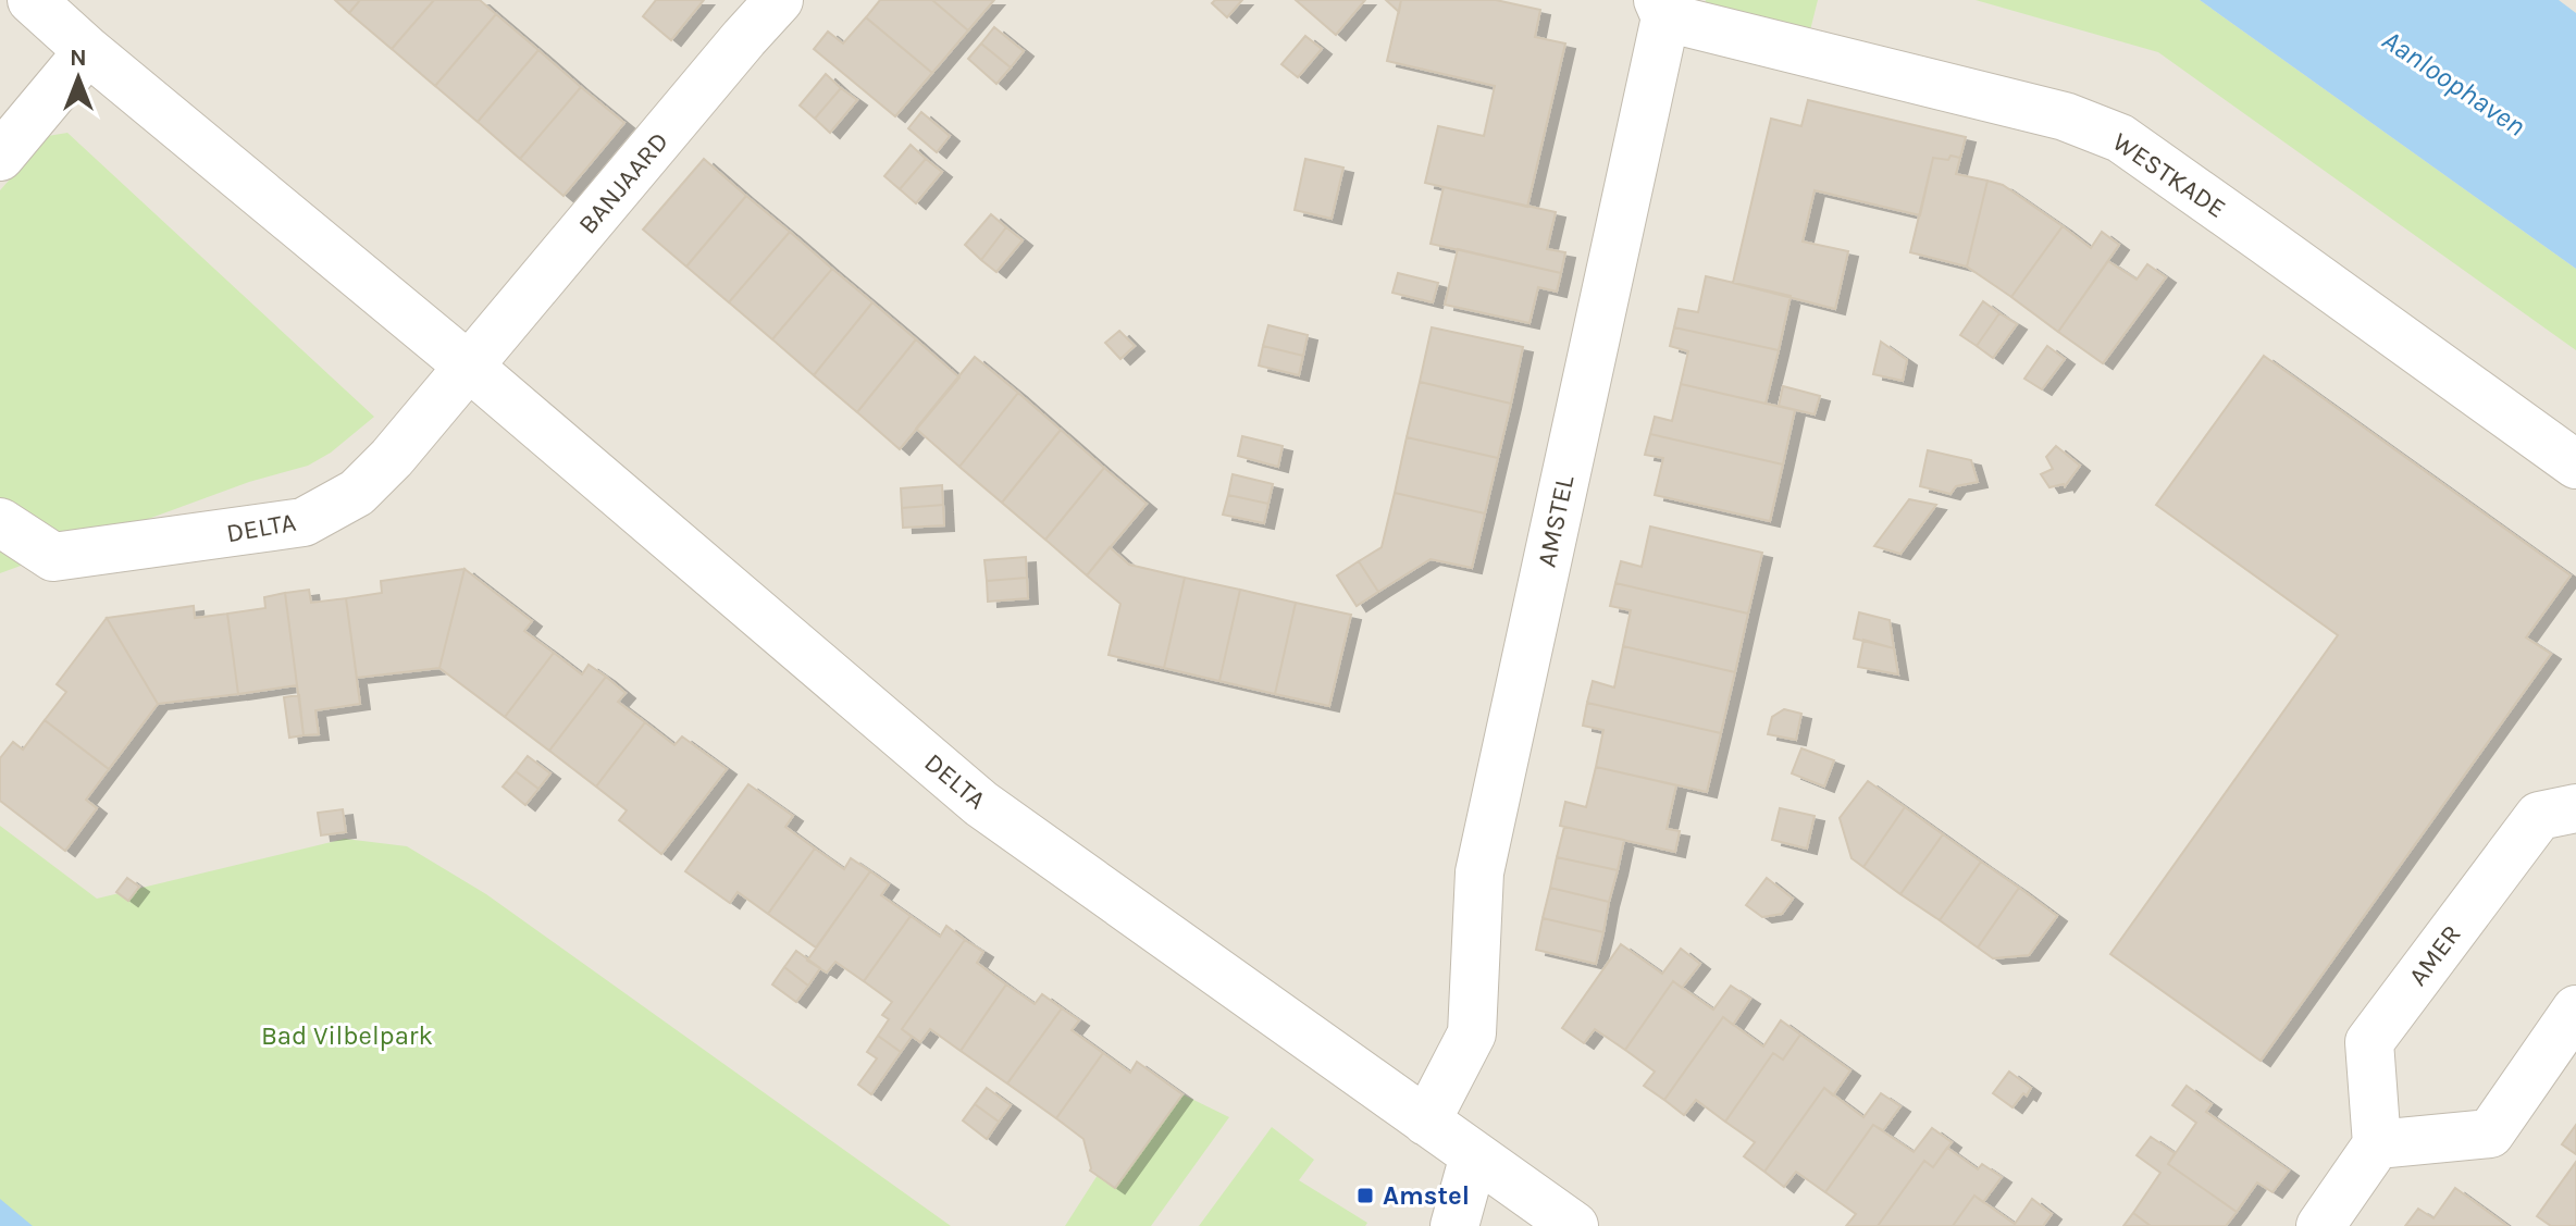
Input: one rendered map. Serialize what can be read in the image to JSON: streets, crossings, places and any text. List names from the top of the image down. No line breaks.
{"streets":{"street":["WESTKADE","BANJAARD","AMSTEL","DELTA","AMER"]},"crossings":[["WESTKADE","AMSTEL"],["BANJAARD","DELTA"],["AMSTEL","DELTA"]],"water":["Aanloophaven"],"parks":["Bad Vilbelpark"],"places":{"transit":["Amstel"]},"north":"top"}
